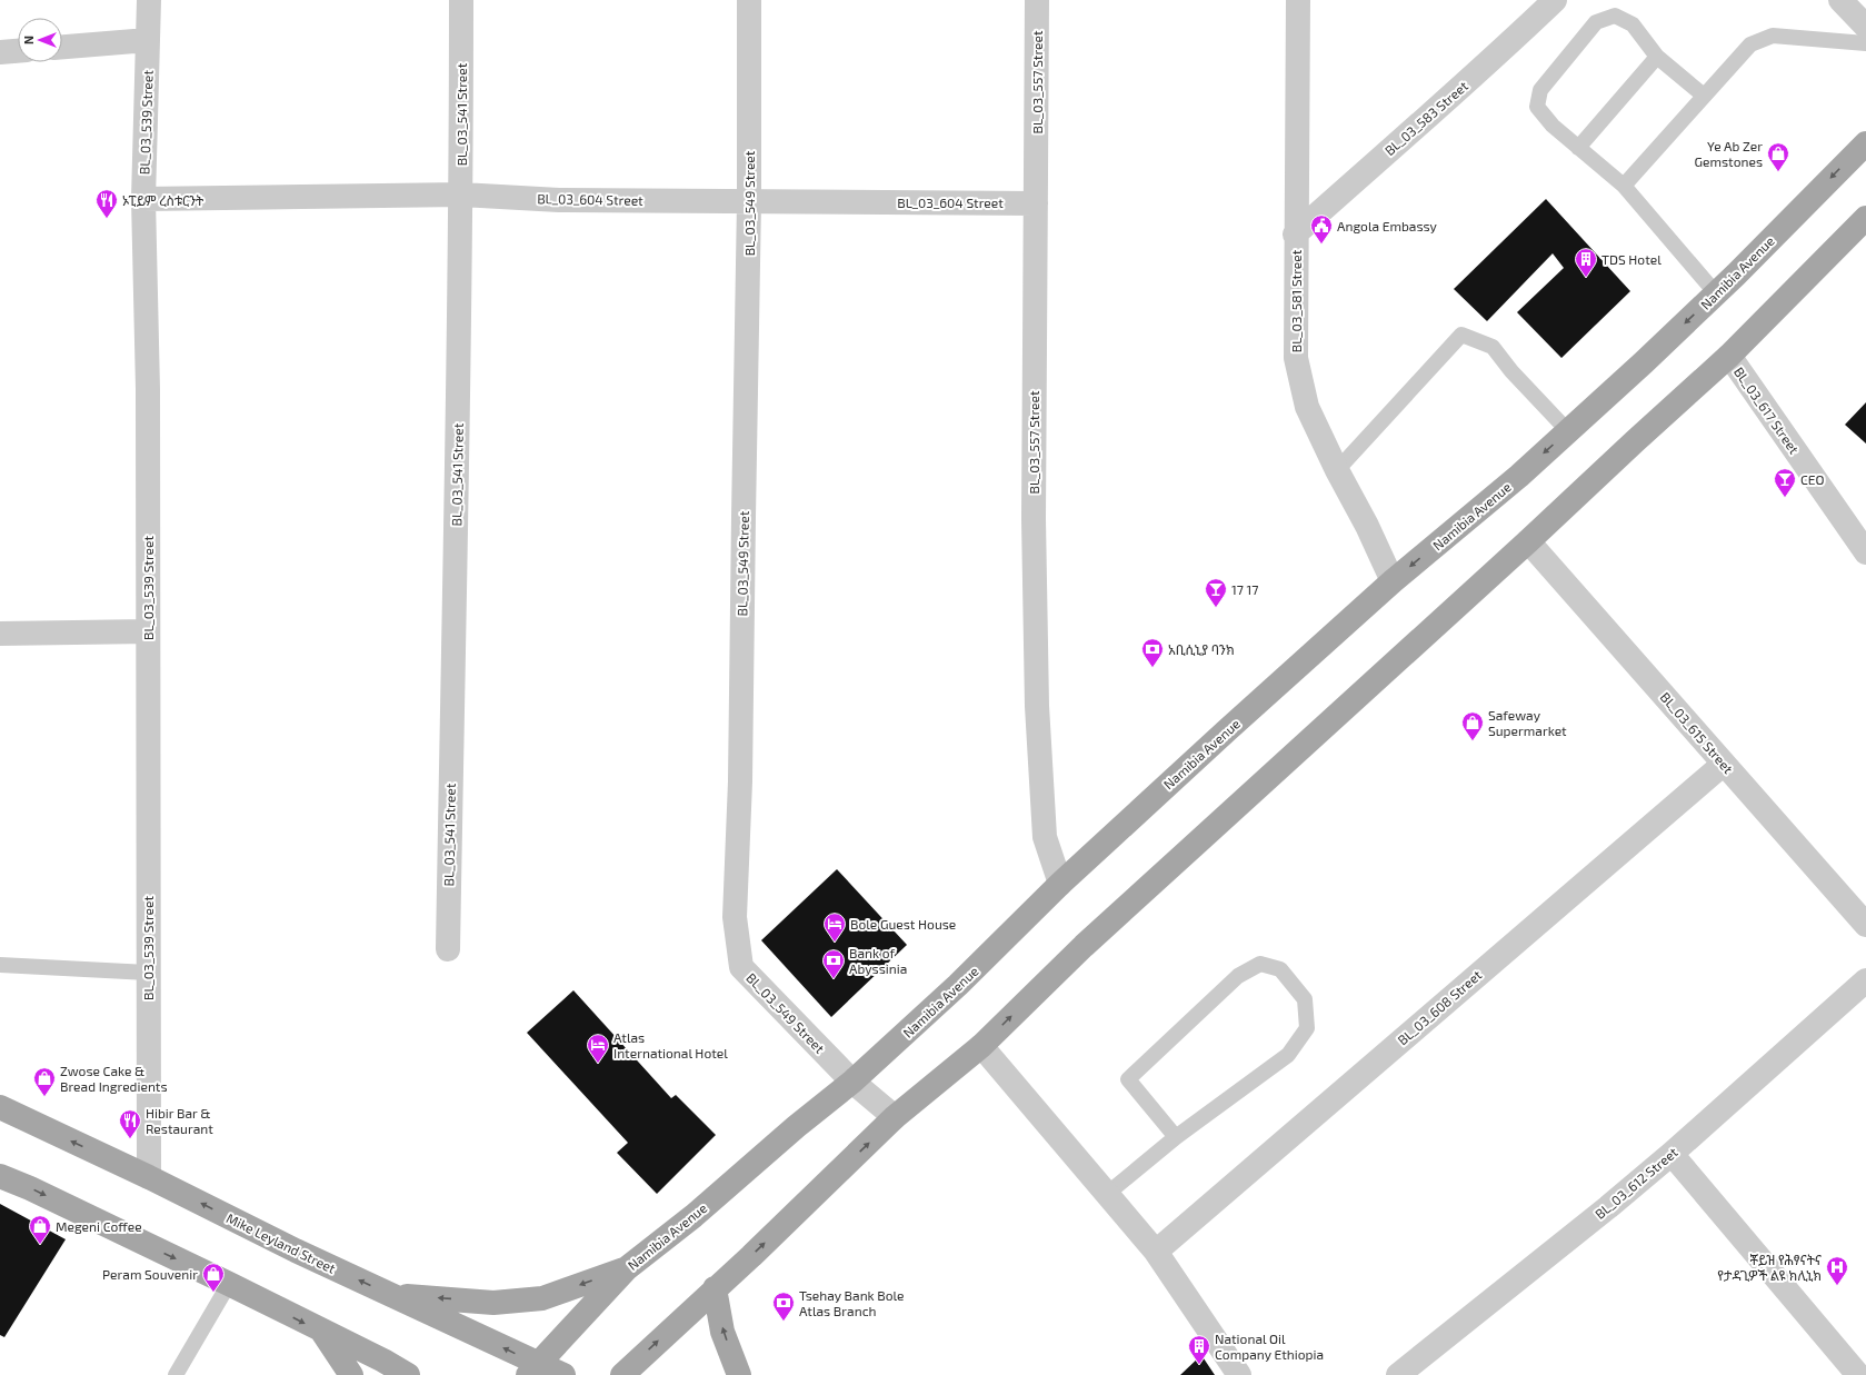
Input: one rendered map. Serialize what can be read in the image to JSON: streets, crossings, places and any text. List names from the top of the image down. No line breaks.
{"streets":{"main road":["Namibia Avenue","Mike Leyland Street"],"street":["BL_03_557 Street","BL_03_541 Street","BL_03_583 Street","BL_03_539 Street","BL_03_604 Street","BL_03_549 Street","BL_03_581 Street","BL_03_617 Street","BL_03_615 Street","BL_03_608 Street","BL_03_612 Street"]},"crossings":[["BL_03_557 Street","BL_03_604 Street"],["BL_03_557 Street","Namibia Avenue"],["BL_03_541 Street","BL_03_604 Street"],["BL_03_583 Street","BL_03_581 Street"],["BL_03_539 Street","BL_03_604 Street"],["BL_03_539 Street","Mike Leyland Street"],["BL_03_604 Street","BL_03_549 Street"],["BL_03_549 Street","Namibia Avenue"],["Namibia Avenue","BL_03_581 Street"],["Namibia Avenue","Mike Leyland Street"],["BL_03_615 Street","BL_03_608 Street"]],"places":{"shop":["Ye Ab Zer Gemstones","Safeway Supermarket","Zwose Cake & Bread Ingredients","Megeni Coffee","Peram Souvenir"],"restaurant":["ኦፒይም ረስቱርንት","Hibir Bar & Restaurant"],"public building":["Angola Embassy"],"building":["TDS Hotel","National Oil Company Ethiopia"],"bar":["CEO","17 17"],"bank":["አቢሲኒያ ባንክ","Bank of Abyssinia","Tsehay Bank Bole Atlas Branch"],"hotel":["Bole Guest House","Atlas International Hotel"],"hospital":["ቾይዝ የሕፃናትና የታዳጊዎች ልዩ ክሊኒክ"]},"north":"left"}
